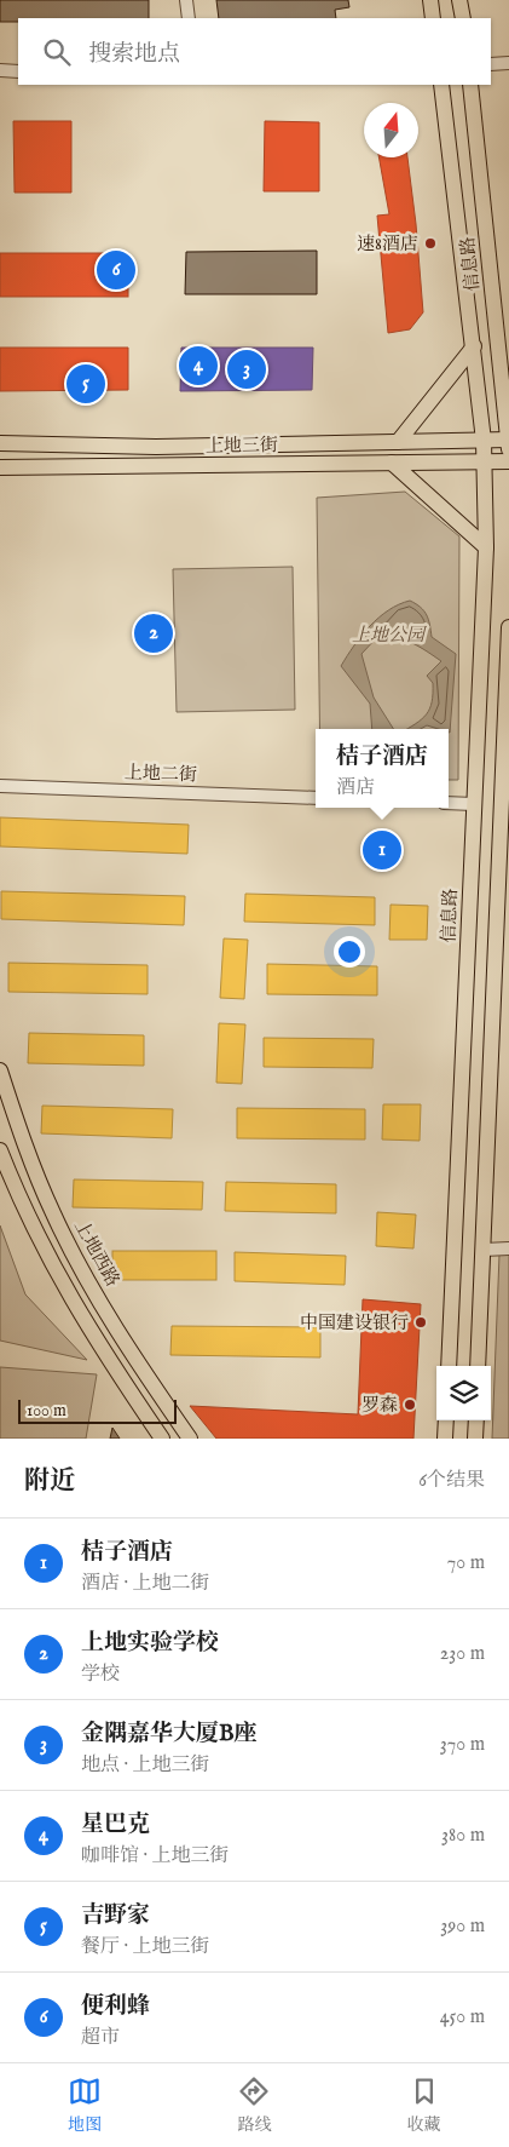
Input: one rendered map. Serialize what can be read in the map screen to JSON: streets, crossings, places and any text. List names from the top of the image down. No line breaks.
{"streets":{"main road":["信息路","上地三街","上地西路"],"street":["上地二街"]},"crossings":[["信息路","上地三街"]],"parks":["上地公园"],"places":["速8酒店","中国建设银行","罗森"],"scale_bar":"100 m","north":"top","page":{"search":"搜索地点","pins":["6","4","3","5","2","1"],"popup":["桔子酒店","酒店"],"scale":"100 m","heading":["附近","6个结果"],"list":[{"mark":"1","name":"桔子酒店","note":"酒店 · 上地二街","value":"70 m"},{"mark":"2","name":"上地实验学校","note":"学校","value":"230 m"},{"mark":"3","name":"金隅嘉华大厦B座","note":"地点 · 上地三街","value":"370 m"},{"mark":"4","name":"星巴克","note":"咖啡馆 · 上地三街","value":"380 m"},{"mark":"5","name":"吉野家","note":"餐厅 · 上地三街","value":"390 m"},{"mark":"6","name":"便利蜂","note":"超市","value":"450 m"}],"nav":["地图","路线","收藏"]}}
